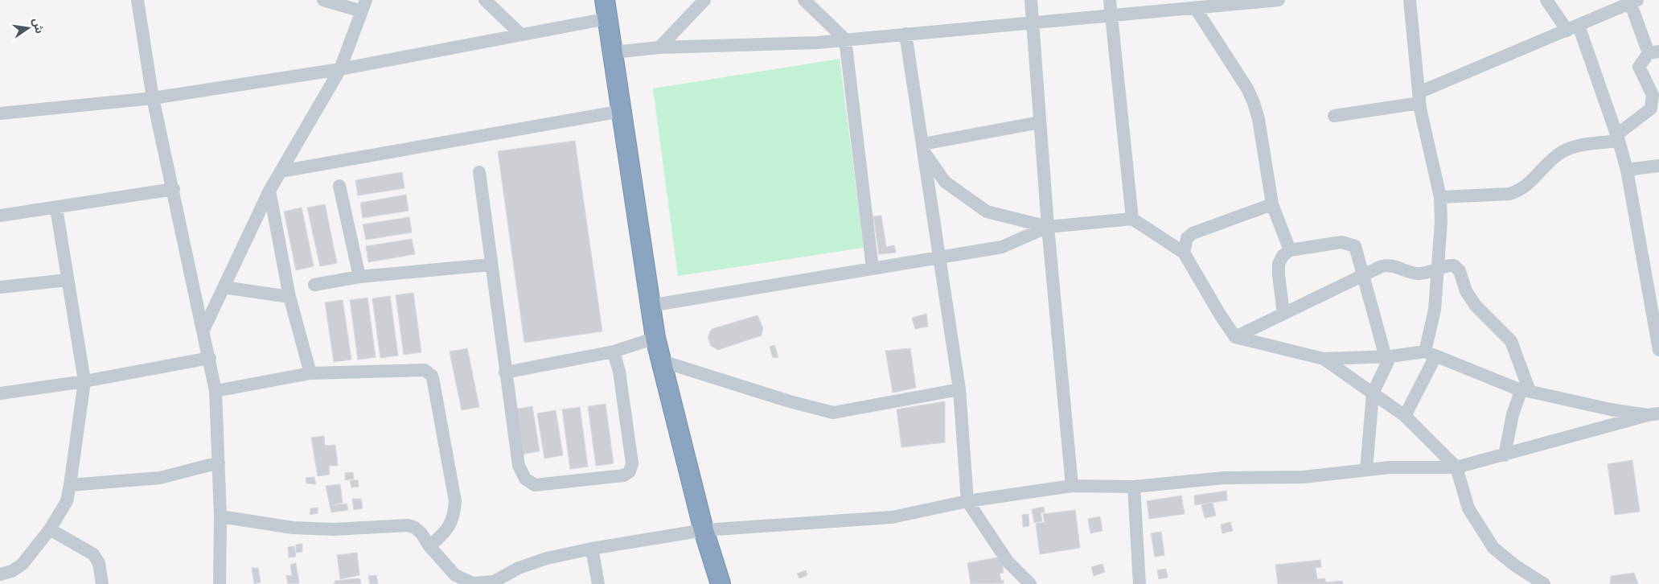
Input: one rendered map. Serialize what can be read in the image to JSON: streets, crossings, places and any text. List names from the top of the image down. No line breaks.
{"north":"right"}
